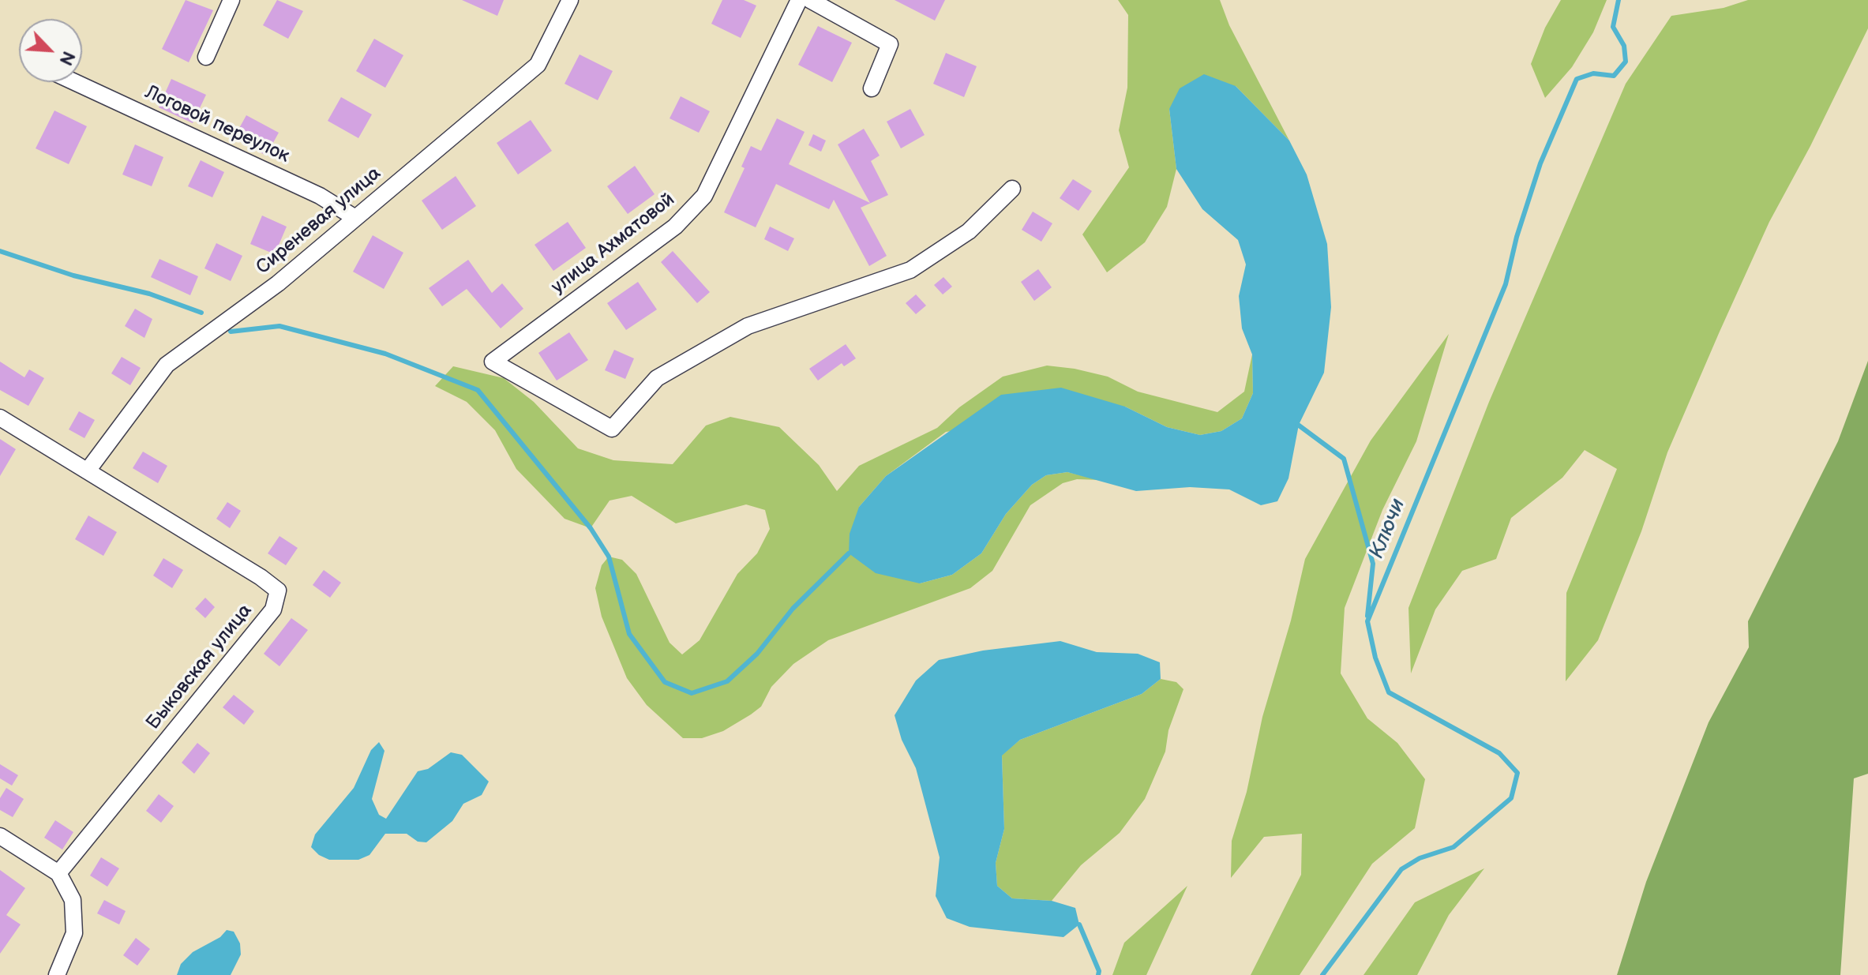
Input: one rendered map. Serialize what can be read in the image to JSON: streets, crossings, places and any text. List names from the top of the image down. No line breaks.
{"streets":{"street":["Логовой переулок","Сиреневая улица","улица Ахматовой","Быковская улица"]},"crossings":[["Логовой переулок","Сиреневая улица"],["Сиреневая улица","Быковская улица"]],"water":["Ключи"],"north":"bottom right"}
